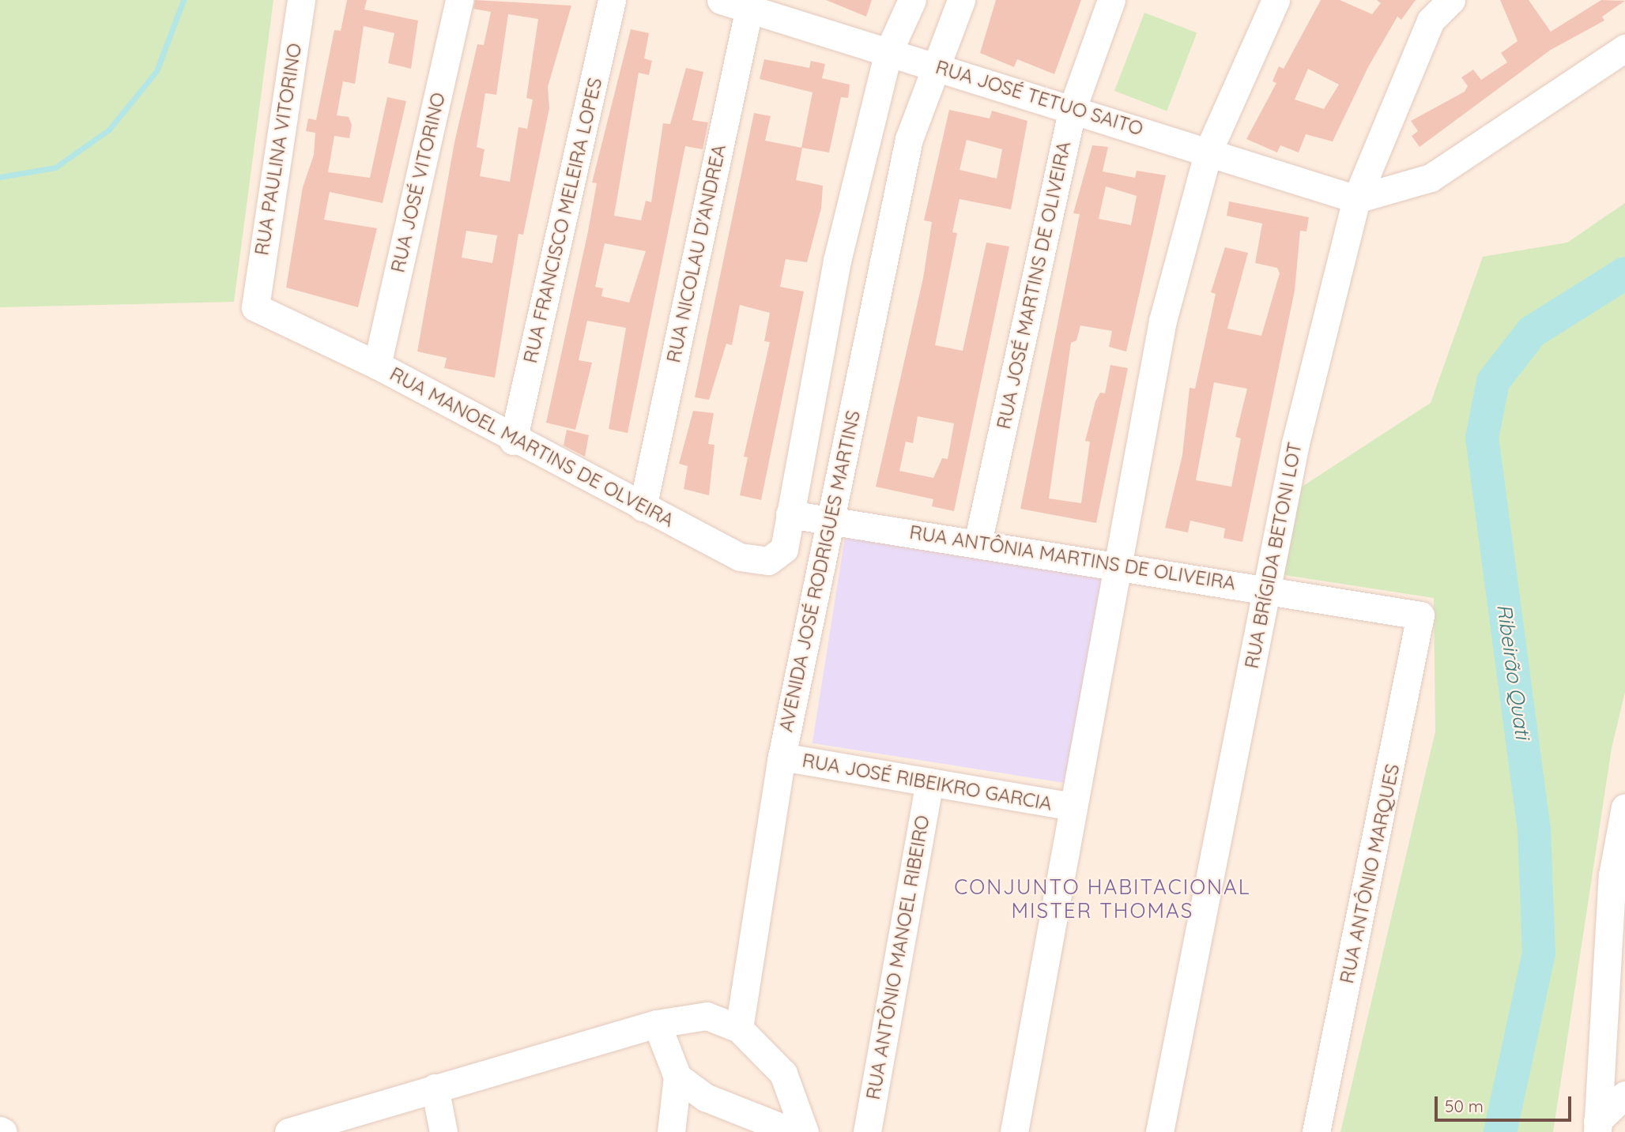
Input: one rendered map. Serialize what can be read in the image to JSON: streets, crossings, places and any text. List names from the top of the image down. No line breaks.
{"streets":{"street":["RUA JOSÉ TETUO SAITO","RUA PAULINA VITORINO","RUA JOSÉ VITORINO","RUA FRANCISCO MELEIRA LOPES","RUA NICOLAU D'ANDREA","RUA JOSÉ MARTINS DE OLIVEIRA","RUA MANOEL MARTINS DE OLVEIRA","RUA BRÍGIDA BETONI LOT","RUA ANTÔNIA MARTINS DE OLIVEIRA","AVENIDA JOSÉ RODRIGUES MARTINS","RUA JOSÉ RIBEIKRO GARCIA","RUA ANTÔNIO MARQUES","RUA ANTÔNIO MANOEL RIBEIRO"]},"crossings":[["RUA JOSÉ TETUO SAITO","RUA NICOLAU D'ANDREA"],["RUA JOSÉ TETUO SAITO","RUA JOSÉ MARTINS DE OLIVEIRA"],["RUA JOSÉ TETUO SAITO","RUA BRÍGIDA BETONI LOT"],["RUA JOSÉ TETUO SAITO","AVENIDA JOSÉ RODRIGUES MARTINS"],["RUA PAULINA VITORINO","RUA MANOEL MARTINS DE OLVEIRA"],["RUA JOSÉ VITORINO","RUA MANOEL MARTINS DE OLVEIRA"],["RUA FRANCISCO MELEIRA LOPES","RUA MANOEL MARTINS DE OLVEIRA"],["RUA NICOLAU D'ANDREA","RUA MANOEL MARTINS DE OLVEIRA"],["RUA JOSÉ MARTINS DE OLIVEIRA","RUA ANTÔNIA MARTINS DE OLIVEIRA"],["RUA MANOEL MARTINS DE OLVEIRA","RUA ANTÔNIA MARTINS DE OLIVEIRA"],["RUA BRÍGIDA BETONI LOT","RUA ANTÔNIA MARTINS DE OLIVEIRA"],["RUA ANTÔNIA MARTINS DE OLIVEIRA","AVENIDA JOSÉ RODRIGUES MARTINS"],["RUA ANTÔNIA MARTINS DE OLIVEIRA","RUA ANTÔNIO MARQUES"],["AVENIDA JOSÉ RODRIGUES MARTINS","RUA JOSÉ RIBEIKRO GARCIA"],["RUA JOSÉ RIBEIKRO GARCIA","RUA ANTÔNIO MANOEL RIBEIRO"]],"districts":["CONJUNTO HABITACIONAL MISTER THOMAS"],"water":["Ribeirão Quati"],"scale_bar":"50 m"}
